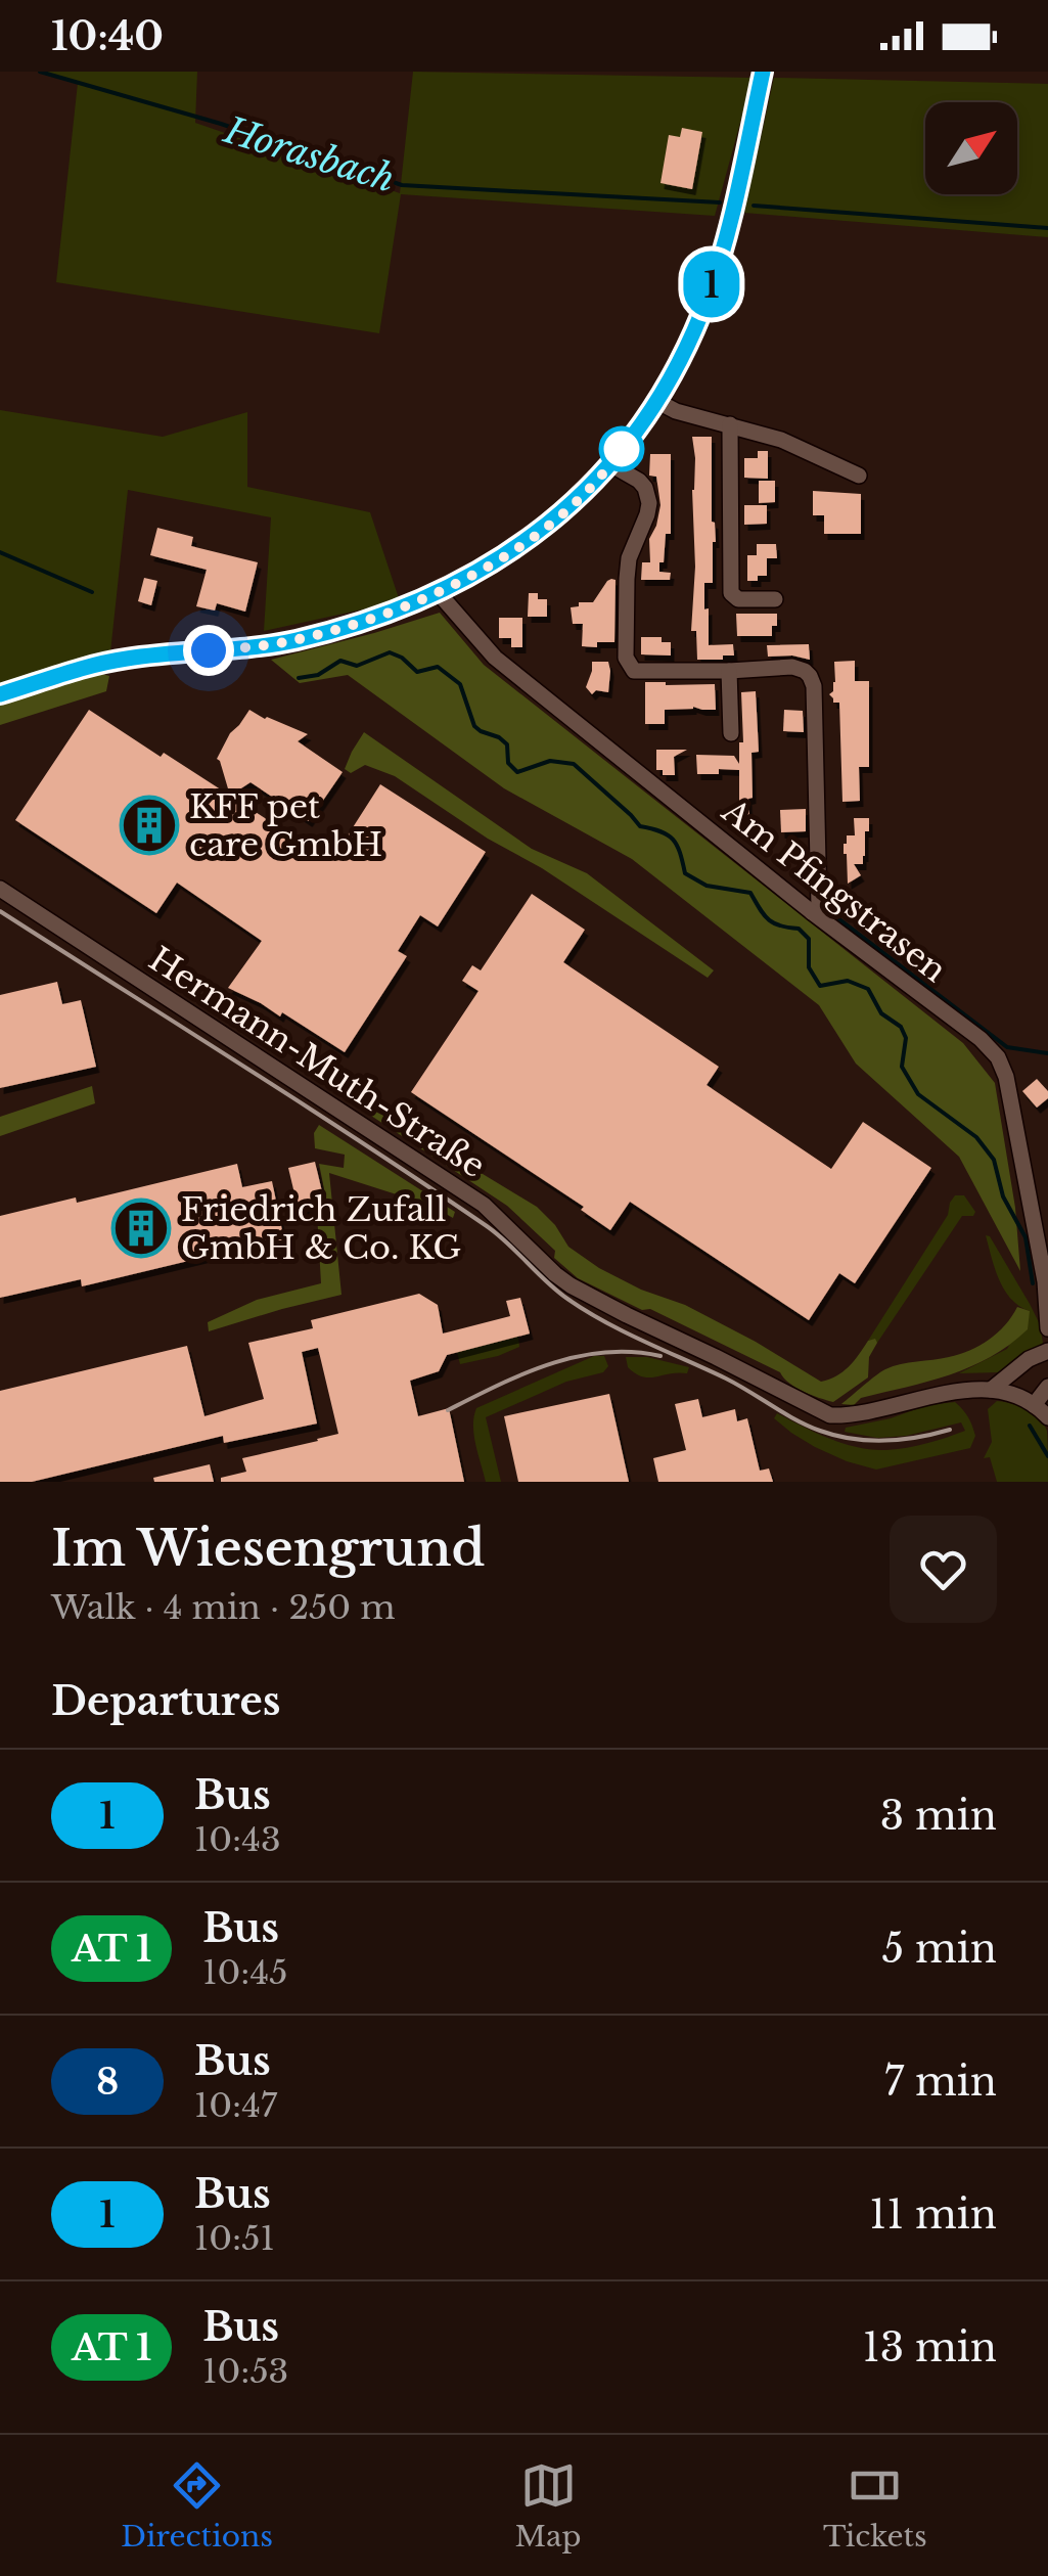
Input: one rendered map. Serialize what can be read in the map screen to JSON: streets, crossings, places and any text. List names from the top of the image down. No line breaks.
{"streets":{"street":["Am Pfingstrasen","Hermann-Muth-Straße"]},"water":["Horasbach"],"places":{"building":["KFF pet care GmbH","Friedrich Zufall GmbH & Co. KG"]},"lines":["bus line 1"],"north":"top right","page":{"status":"10:40","on_map":"1","heading":[["Im Wiesengrund","Walk · 4 min · 250 m"],"Departures"],"list":[{"mark":"1","name":"Bus","note":"10:43","value":"3 min"},{"mark":"AT 1","name":"Bus","note":"10:45","value":"5 min"},{"mark":"8","name":"Bus","note":"10:47","value":"7 min"},{"mark":"1","name":"Bus","note":"10:51","value":"11 min"},{"mark":"AT 1","name":"Bus","note":"10:53","value":"13 min"}],"tabs":["Directions","Map","Tickets"]}}
